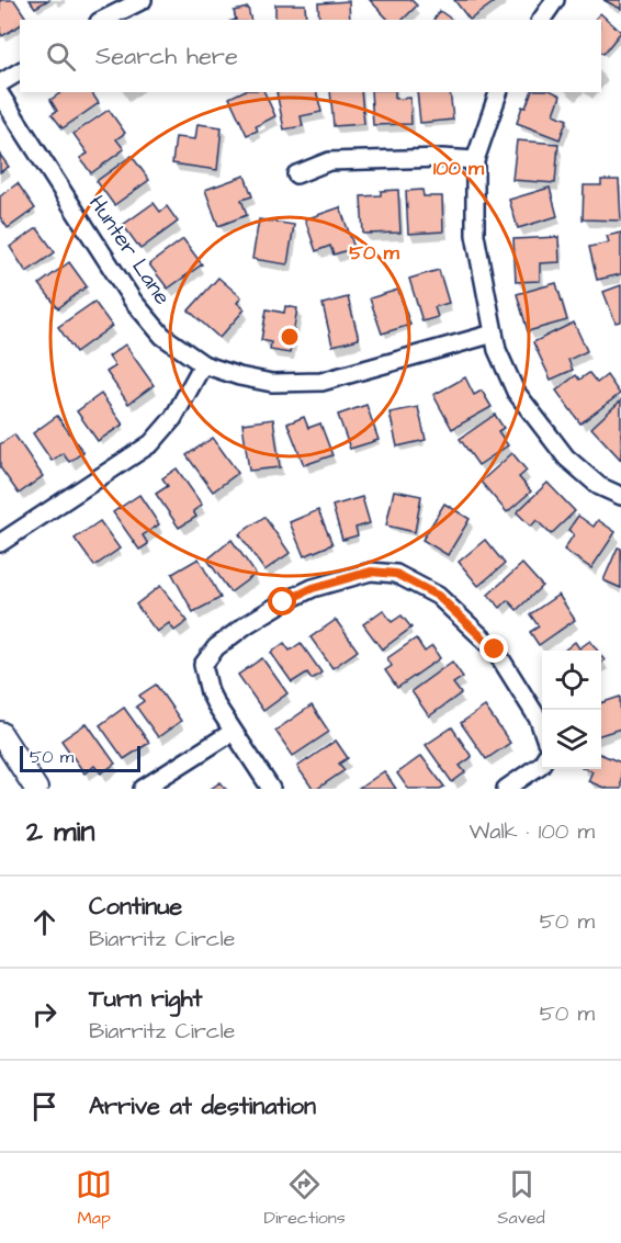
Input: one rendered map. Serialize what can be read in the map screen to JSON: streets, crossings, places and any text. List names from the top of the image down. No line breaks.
{"streets":{"street":["Hunter Lane"]},"scale_bar":"50 m","page":{"search":"Search here","scale":"50 m","heading":["2 min","Walk · 100 m"],"list":[["Continue","Biarritz Circle","50 m"],["Turn right","Biarritz Circle","50 m"],"Arrive at destination"],"nav":["Map","Directions","Saved"]},"rings":["100 m","50 m"]}
